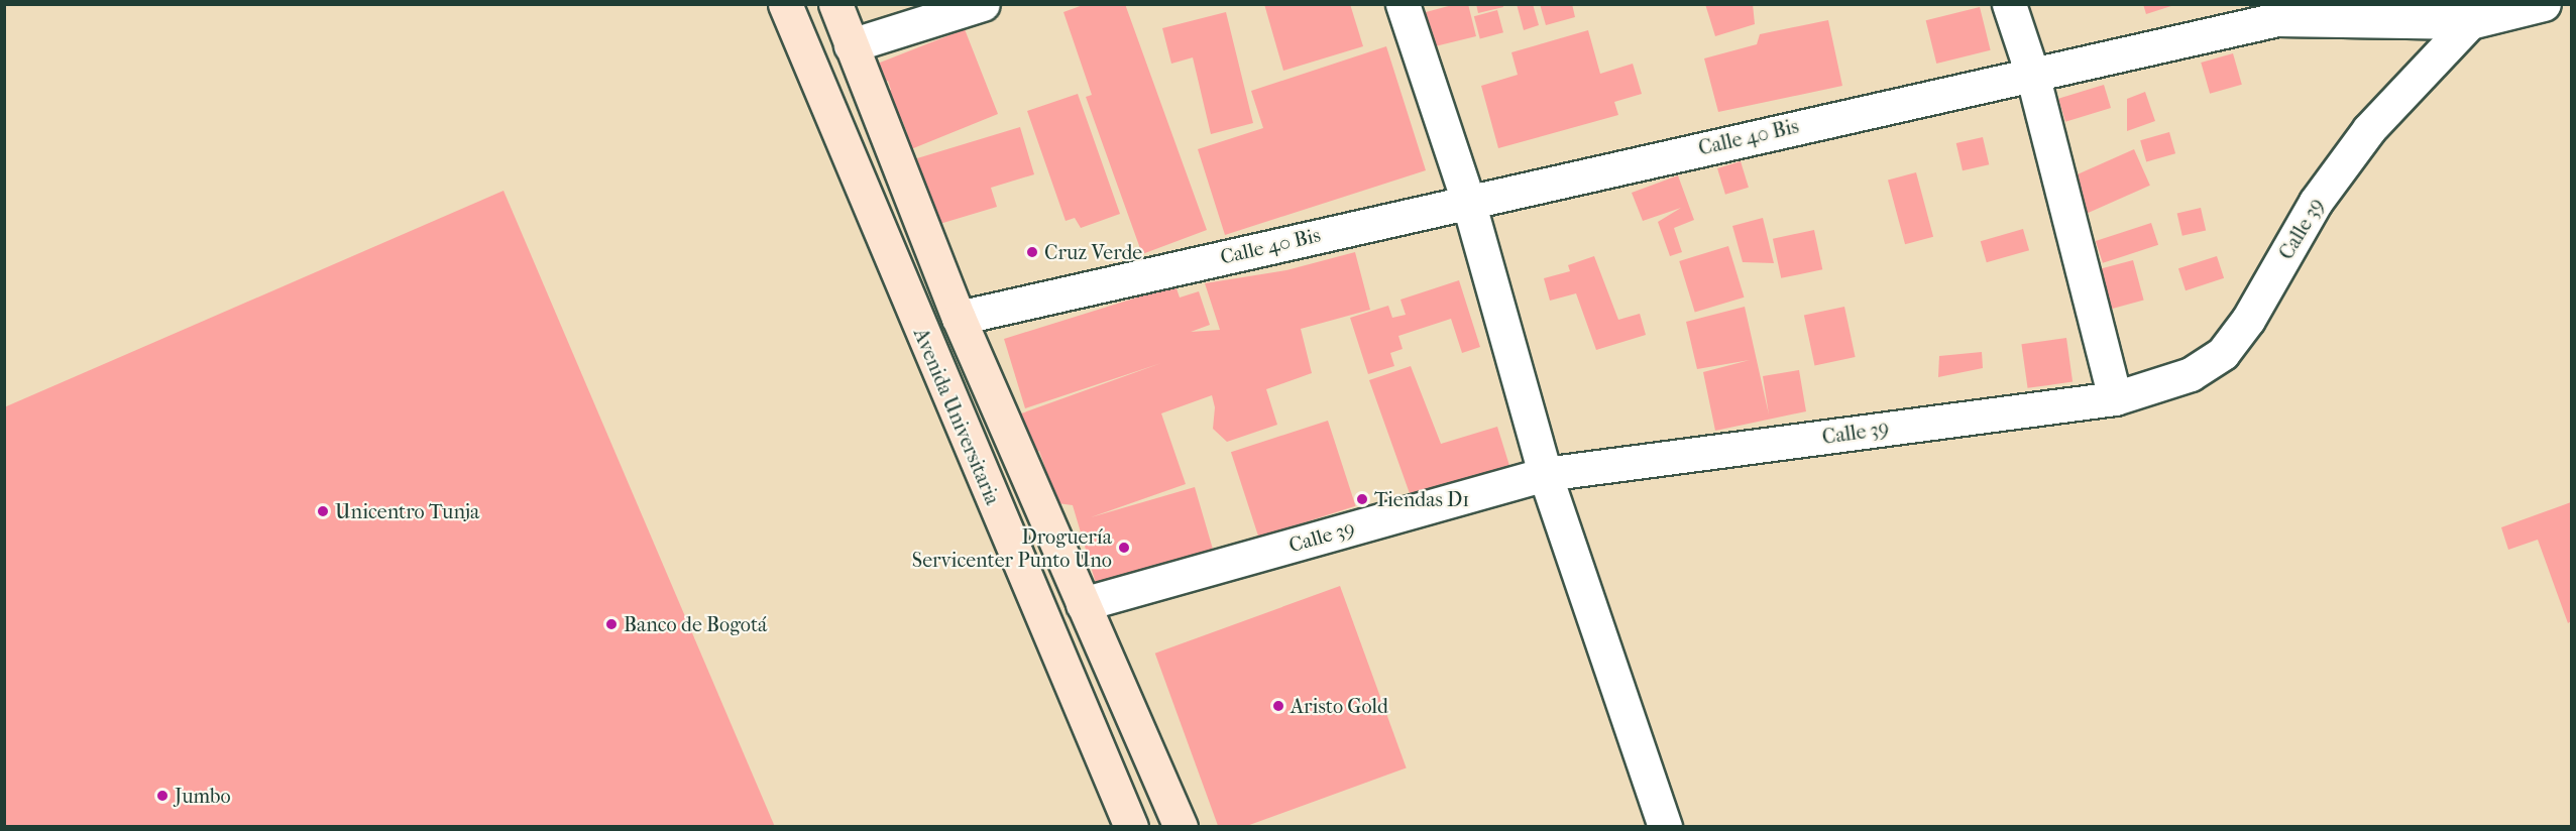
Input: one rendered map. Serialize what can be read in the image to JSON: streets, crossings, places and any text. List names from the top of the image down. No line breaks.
{"streets":{"main road":["Avenida Universitaria"],"street":["Calle 40 Bis","Calle 39"]},"crossings":[["Calle 40 Bis","Calle 39"],["Calle 40 Bis","Avenida Universitaria"],["Calle 39","Avenida Universitaria"]],"places":["Cruz Verde","Tiendas D1","Unicentro Tunja","Droguería Servicenter Punto Uno","Banco de Bogotá","Aristo Gold","Jumbo"]}
